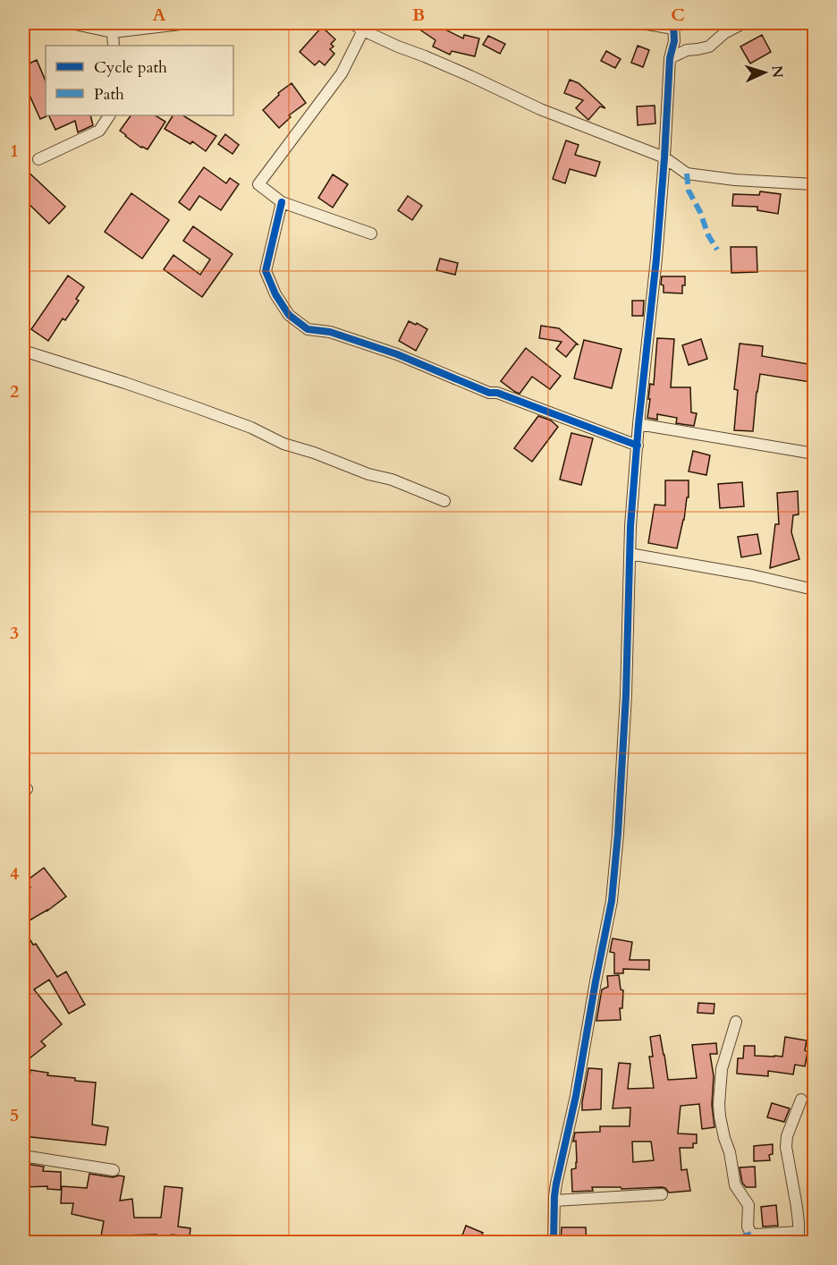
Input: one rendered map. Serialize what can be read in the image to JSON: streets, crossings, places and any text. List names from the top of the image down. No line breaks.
{"legend":["Cycle path","Path"],"north":"right","grid":{"columns":["A","B","C"],"rows":["1","2","3","4","5"]}}
